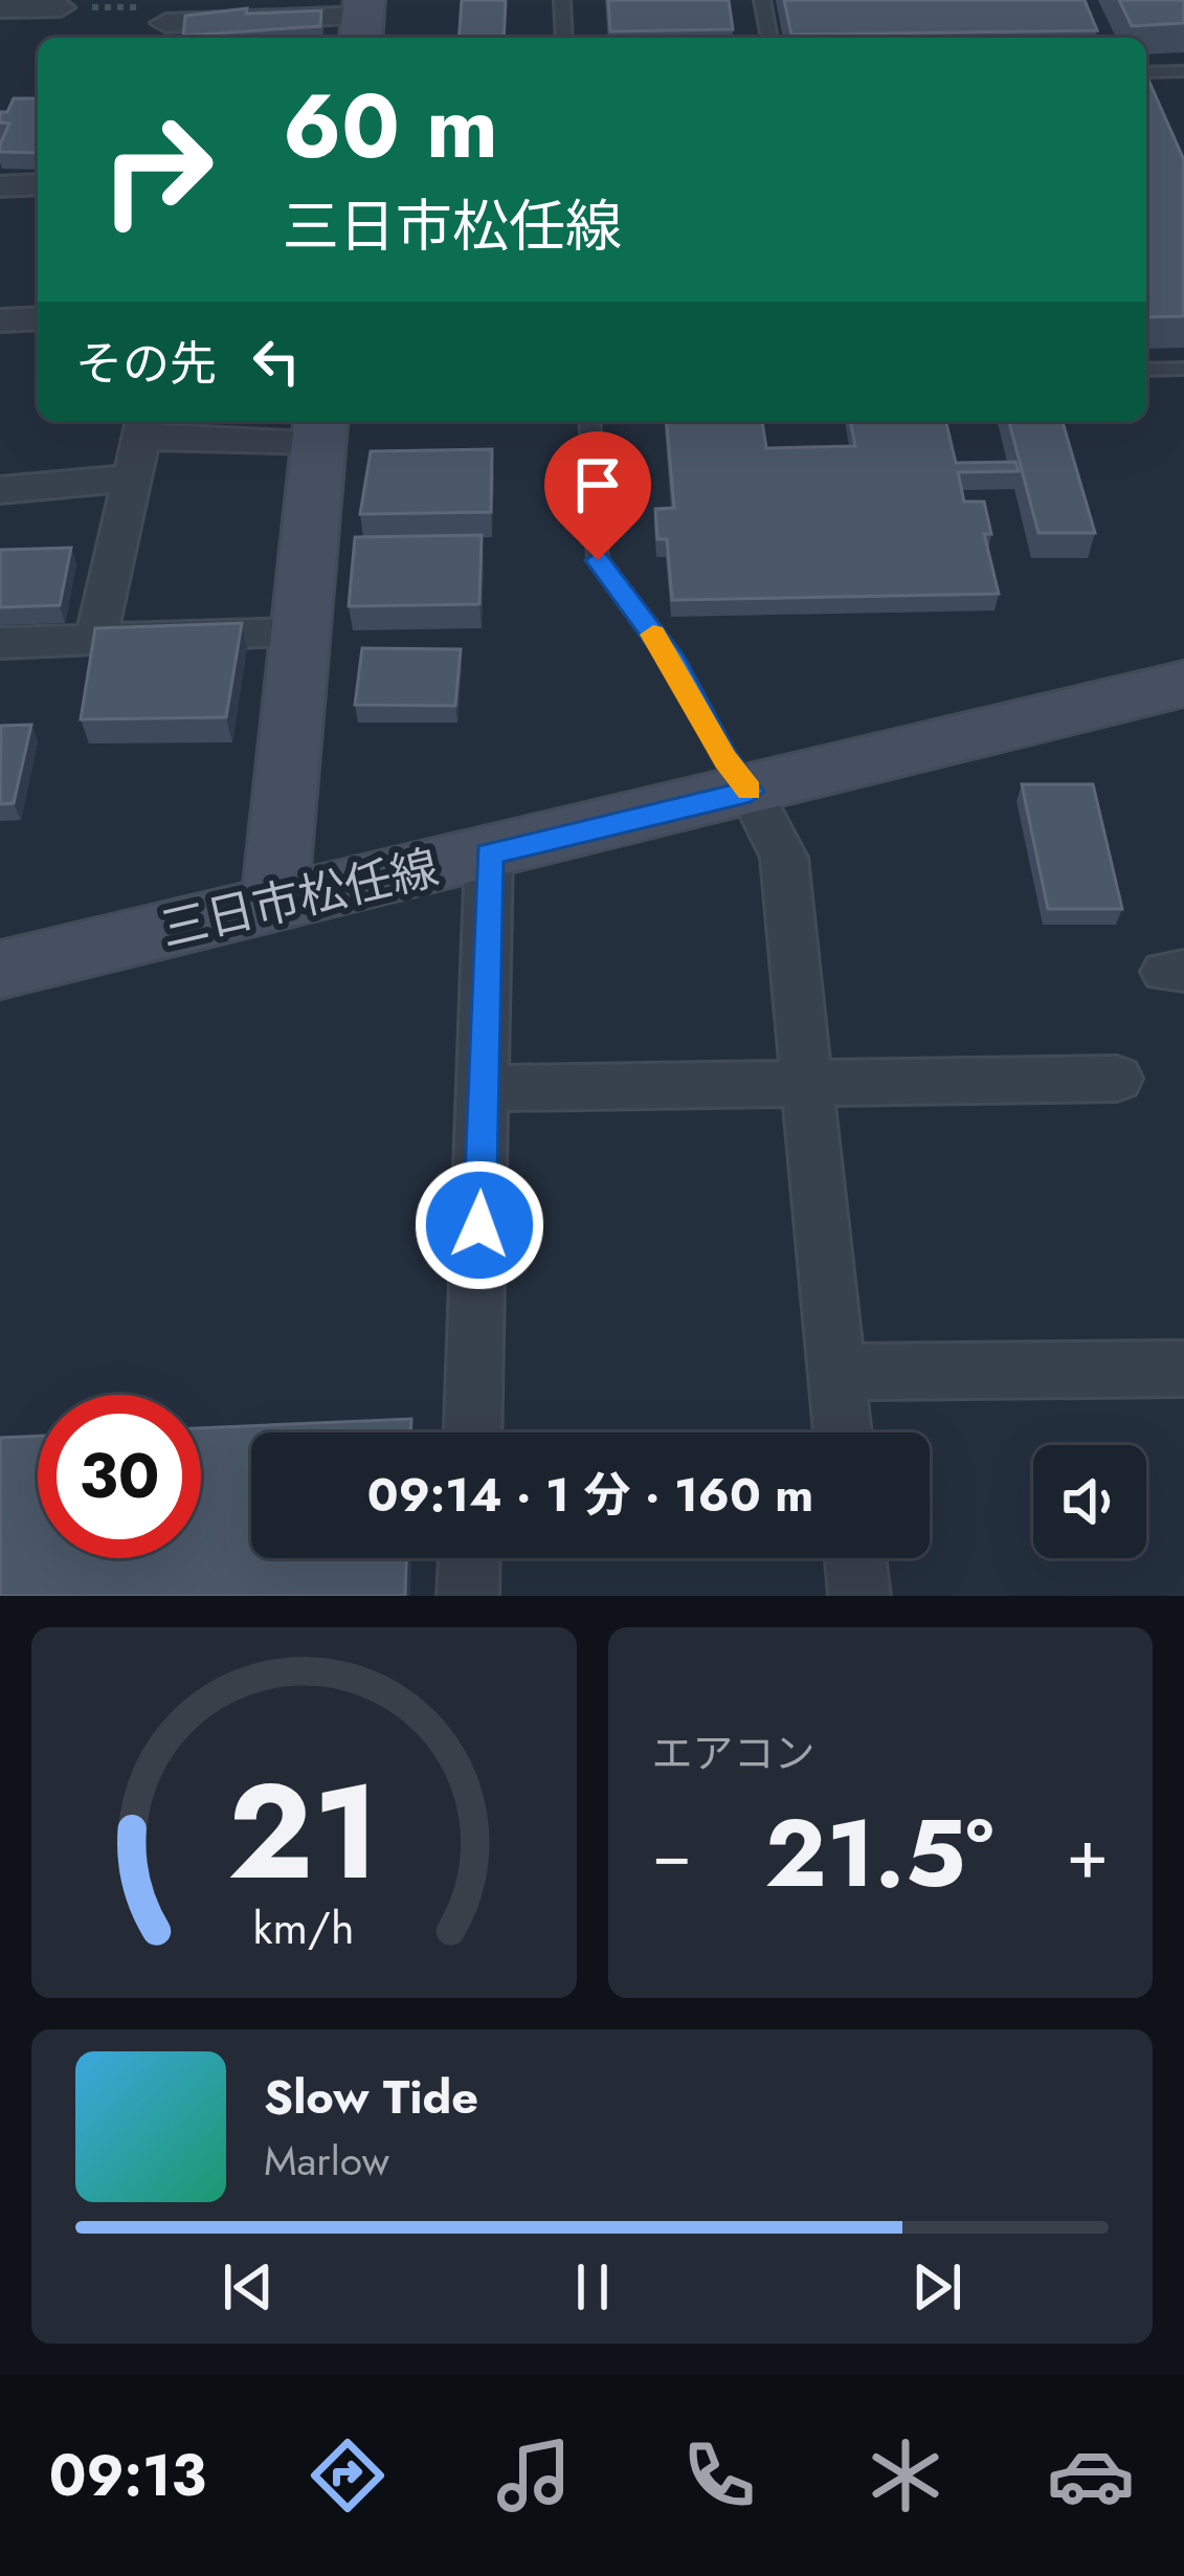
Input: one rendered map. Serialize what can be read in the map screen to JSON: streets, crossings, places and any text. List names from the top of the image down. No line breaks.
{"streets":{"main road":["三日市松任線"]},"page":{"turn":["60 m","三日市松任線"],"then":"その先","limit":"30","trip":"09:14 · 1 分 · 160 m","tile":"エアコン","heat":["−","21.5°","+"],"song":["Slow Tide","Marlow"],"tabs":"09:13","gauge":["21","km/h"]}}
